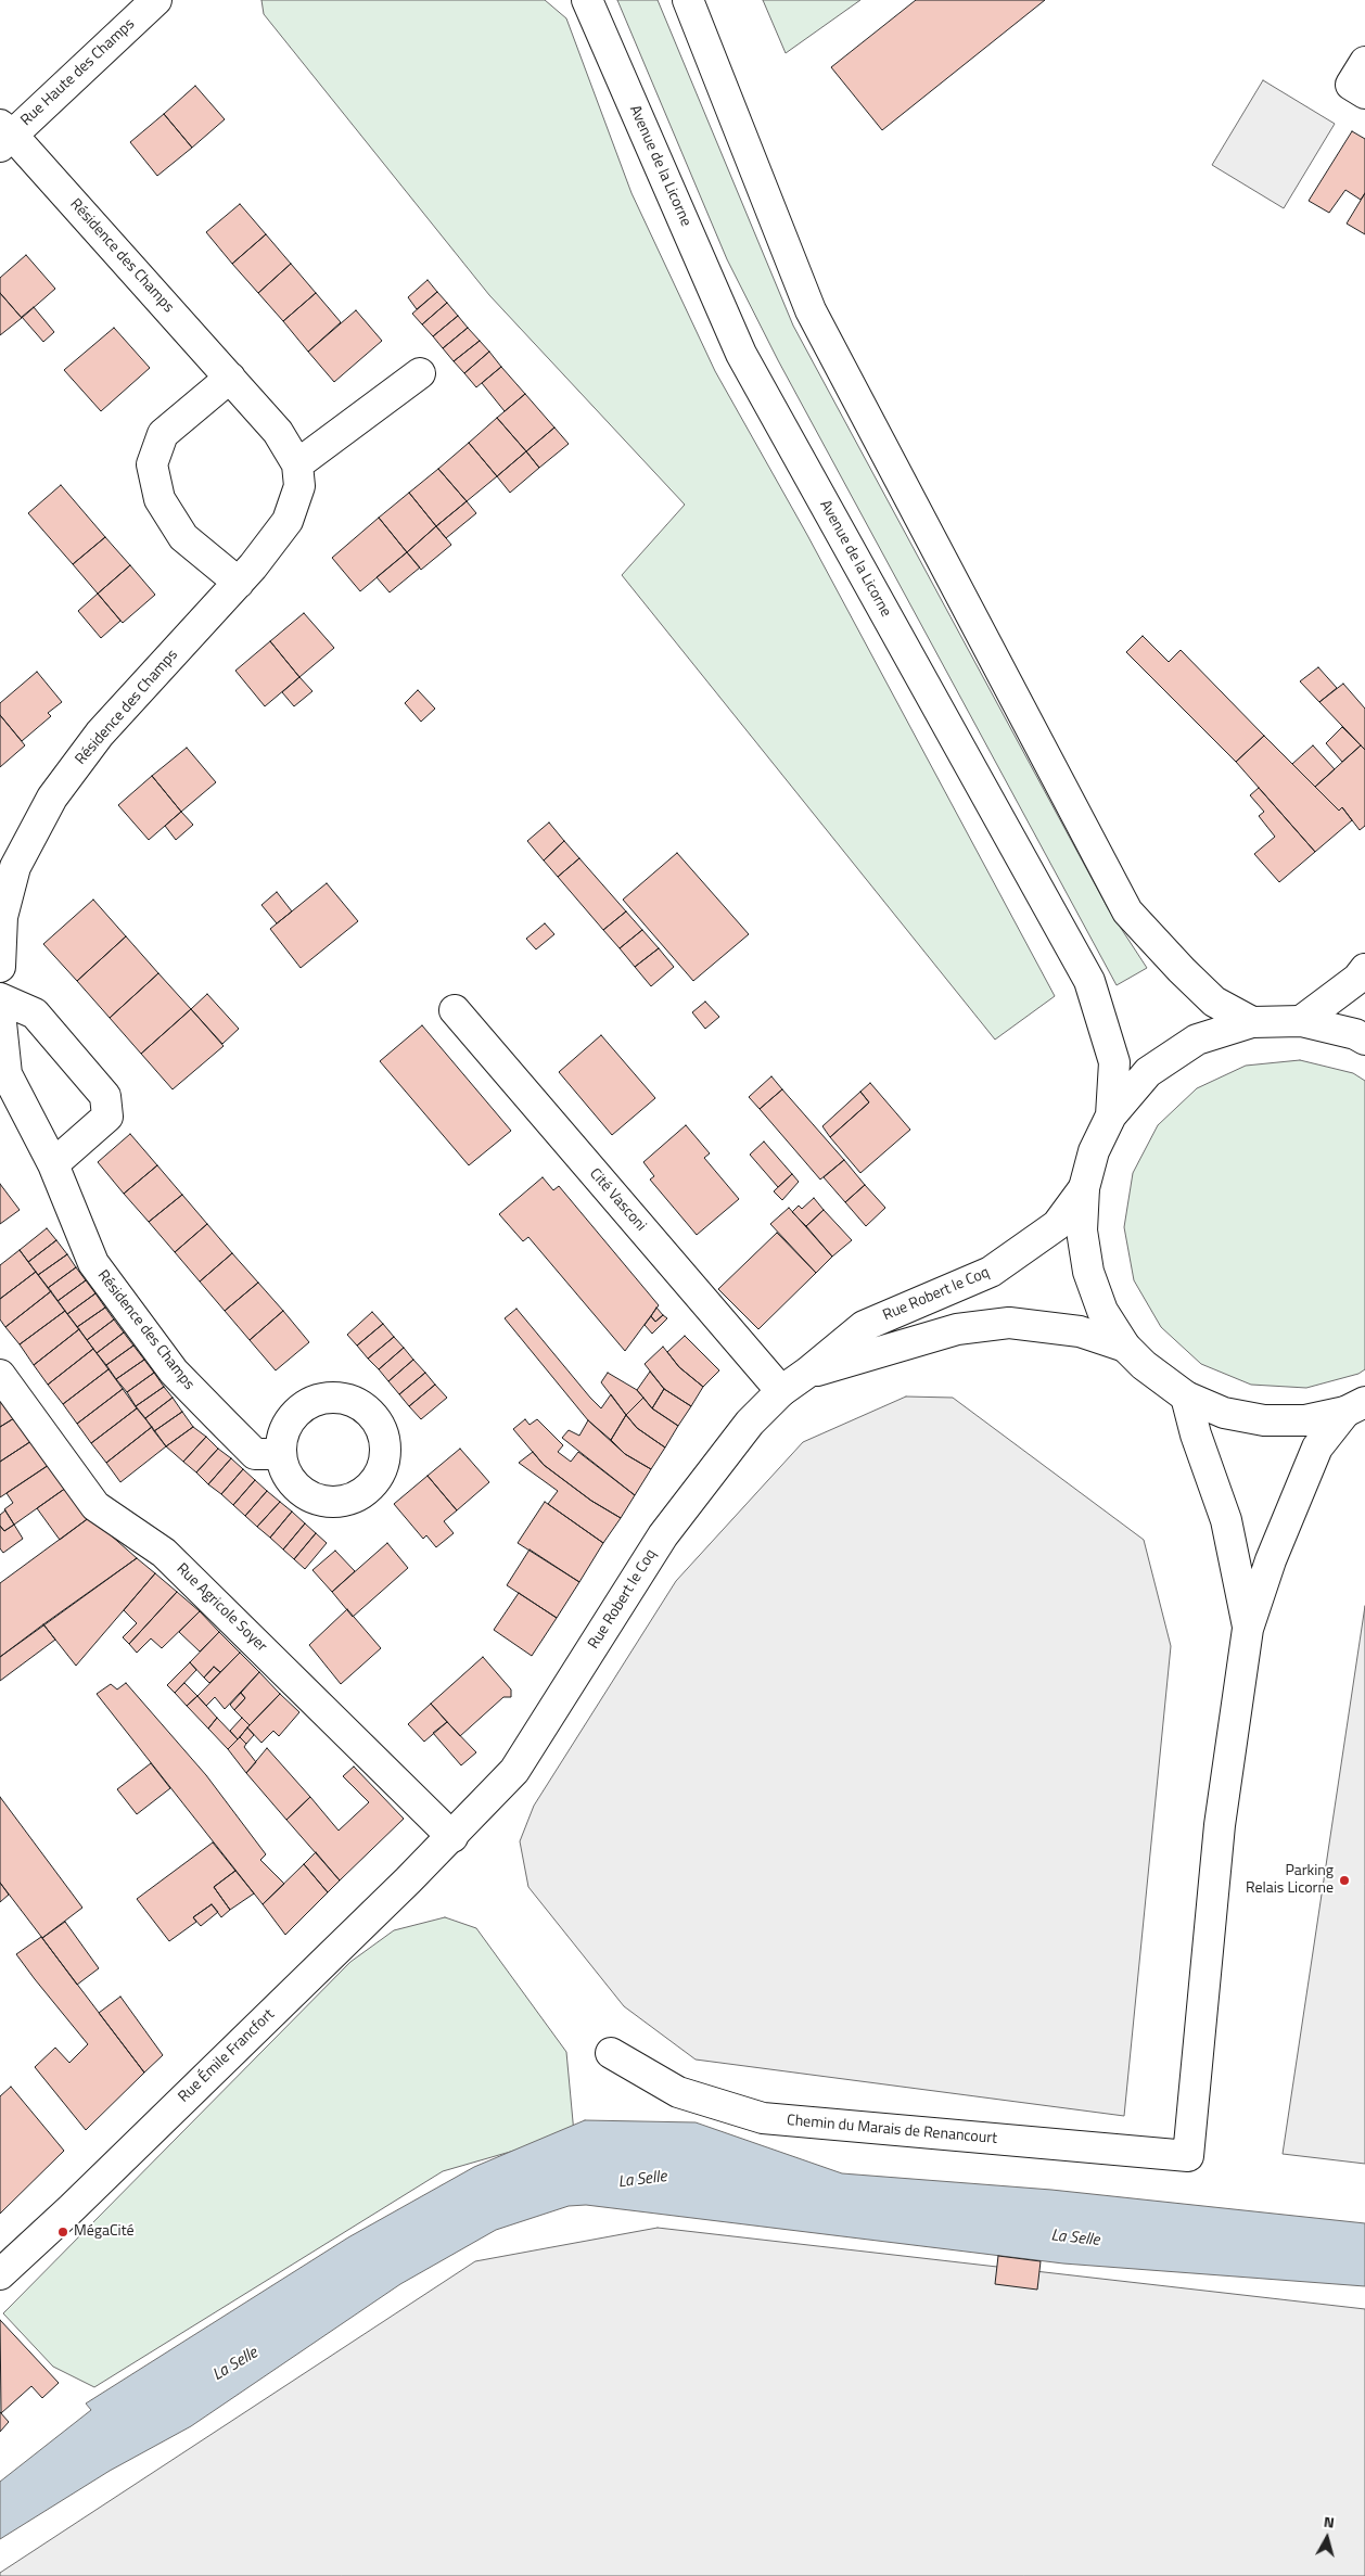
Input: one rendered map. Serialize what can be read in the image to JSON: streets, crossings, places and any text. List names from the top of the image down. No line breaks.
{"streets":{"street":["Rue Haute des Champs","Avenue de la Licorne","Résidence des Champs","Cité Vasconi","Rue Robert le Coq","Rue Agricole Soyer","Rue Émile Francfort","Chemin du Marais de Renancourt"]},"crossings":[["Rue Haute des Champs","Résidence des Champs"],["Cité Vasconi","Rue Robert le Coq"],["Rue Robert le Coq","Rue Agricole Soyer"],["Rue Robert le Coq","Rue Émile Francfort"],["Rue Agricole Soyer","Rue Émile Francfort"]],"water":["La Selle"],"places":["Parking Relais Licorne","MégaCité"],"north":"top"}
